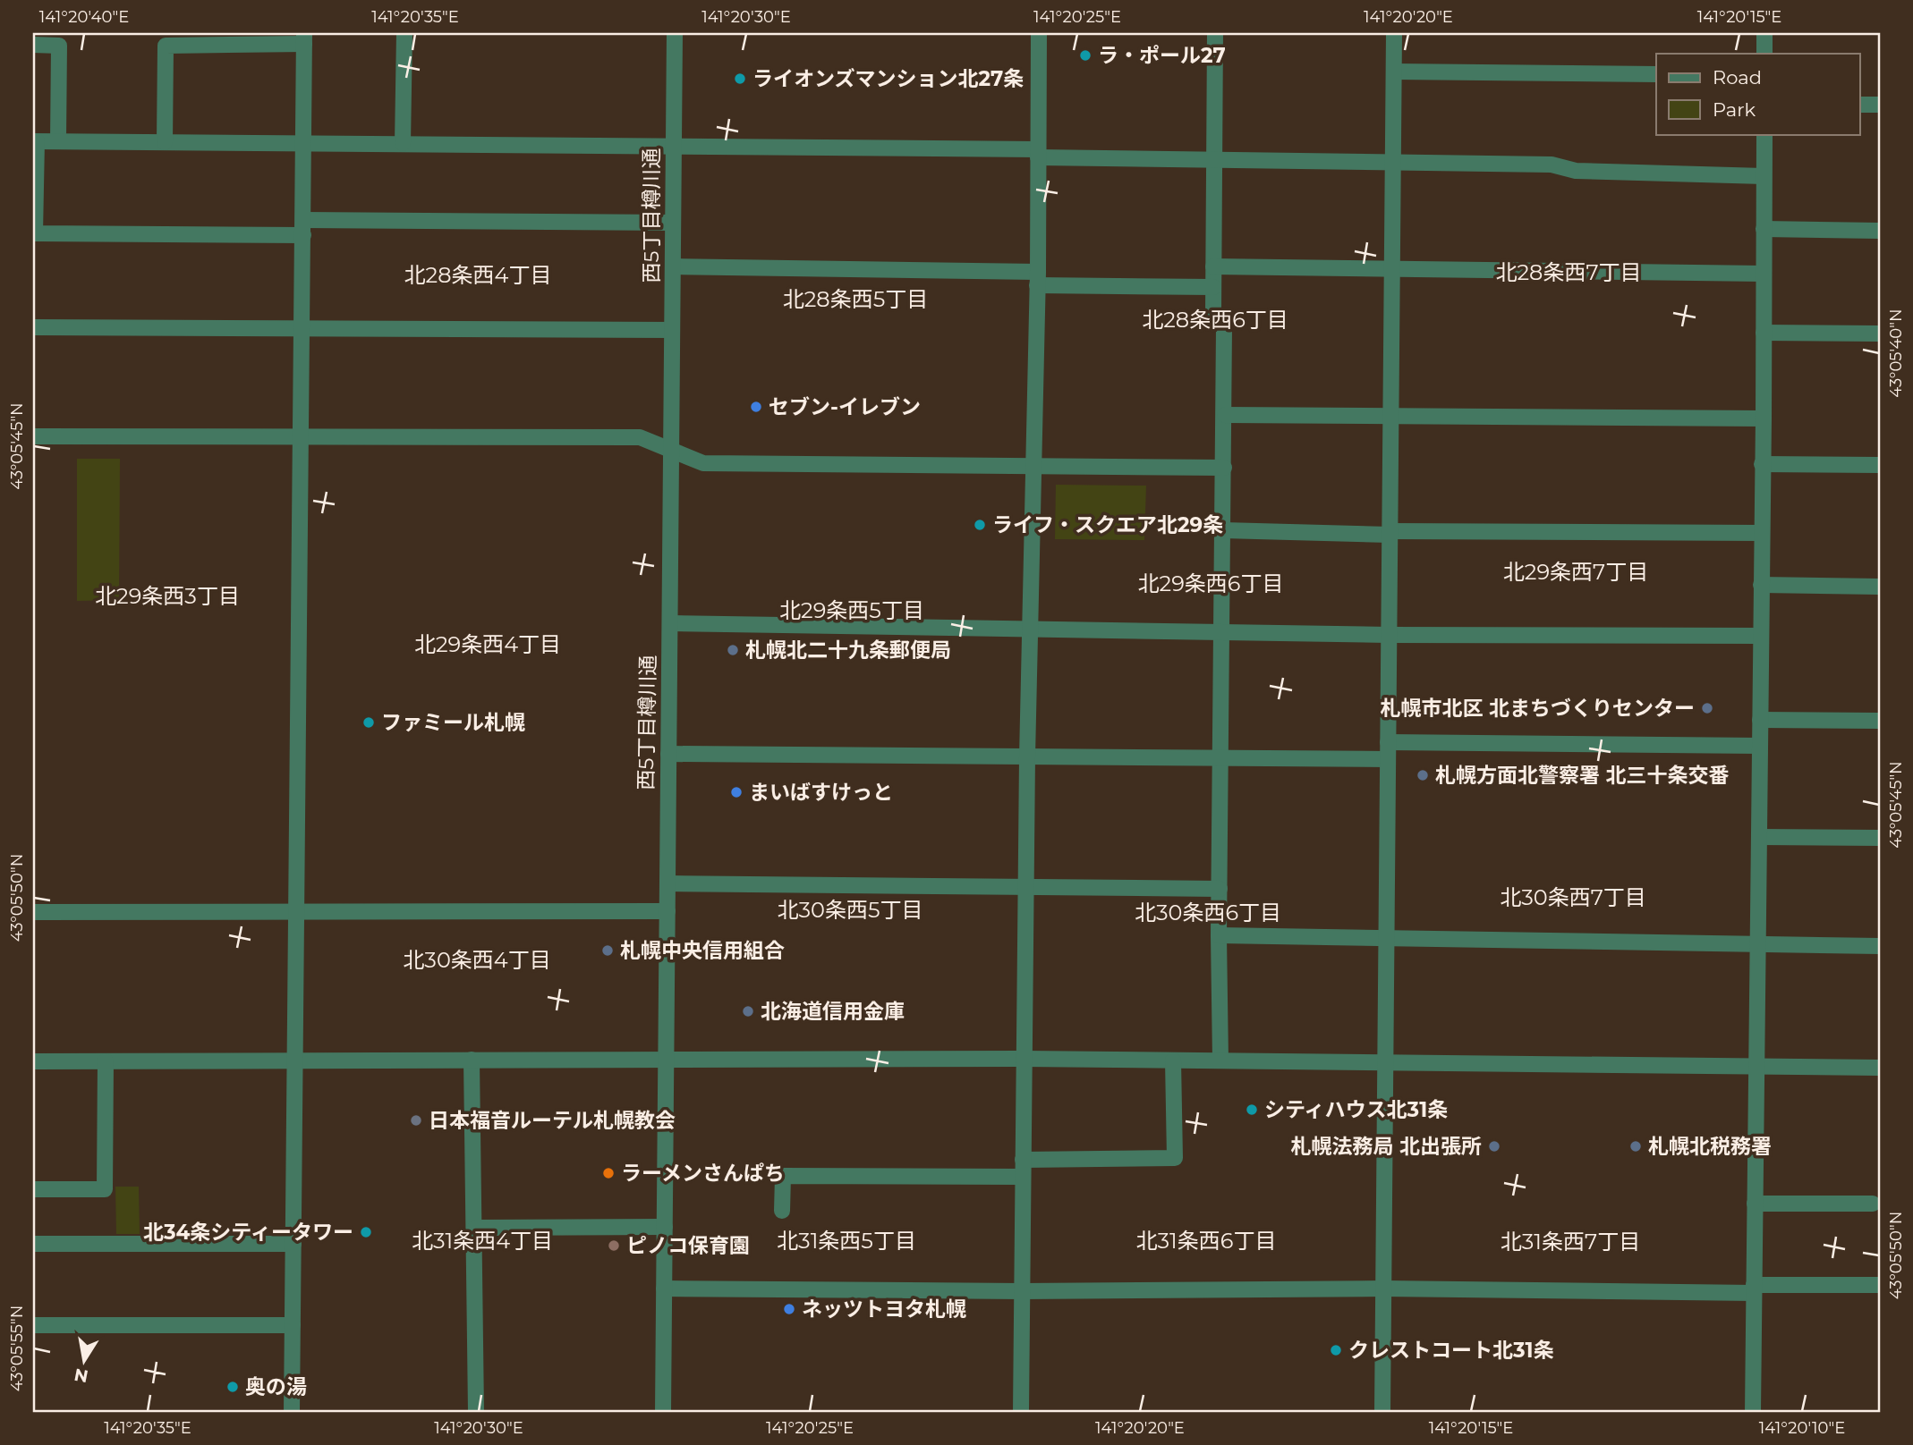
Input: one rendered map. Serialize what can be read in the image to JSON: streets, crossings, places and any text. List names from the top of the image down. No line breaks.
{"streets":{"street":["西5丁目樽川通"]},"districts":["北28条西7丁目","北28条西4丁目","北28条西5丁目","北28条西6丁目","北29条西7丁目","北29条西6丁目","北29条西3丁目","北29条西5丁目","北29条西4丁目","北30条西7丁目","北30条西5丁目","北30条西6丁目","北30条西4丁目","北31条西4丁目","北31条西5丁目","北31条西6丁目","北31条西7丁目"],"places":["ラ・ポール27","ライオンズマンション北27条","セブン-イレブン","ライフ・スクエア北29条","札幌北二十九条郵便局","札幌市北区 北まちづくりセンター","ファミール札幌","札幌方面北警察署 北三十条交番","まいばすけっと","札幌中央信用組合","北海道信用金庫","シティハウス北31条","日本福音ルーテル札幌教会","札幌法務局 北出張所","札幌北税務署","ラーメンさんぱち","北34条シティータワー","ピノコ保育園","ネッツトヨタ札幌","クレストコート北31条","奥の湯"],"legend":["Road","Park"],"north":"bottom","coordinates":["141°20'40\"E","141°20'35\"E","141°20'30\"E","141°20'25\"E","141°20'20\"E","141°20'15\"E","43°05'40\"N","43°05'45\"N","43°05'50\"N","43°05'55\"N","141°20'10\"E"]}
